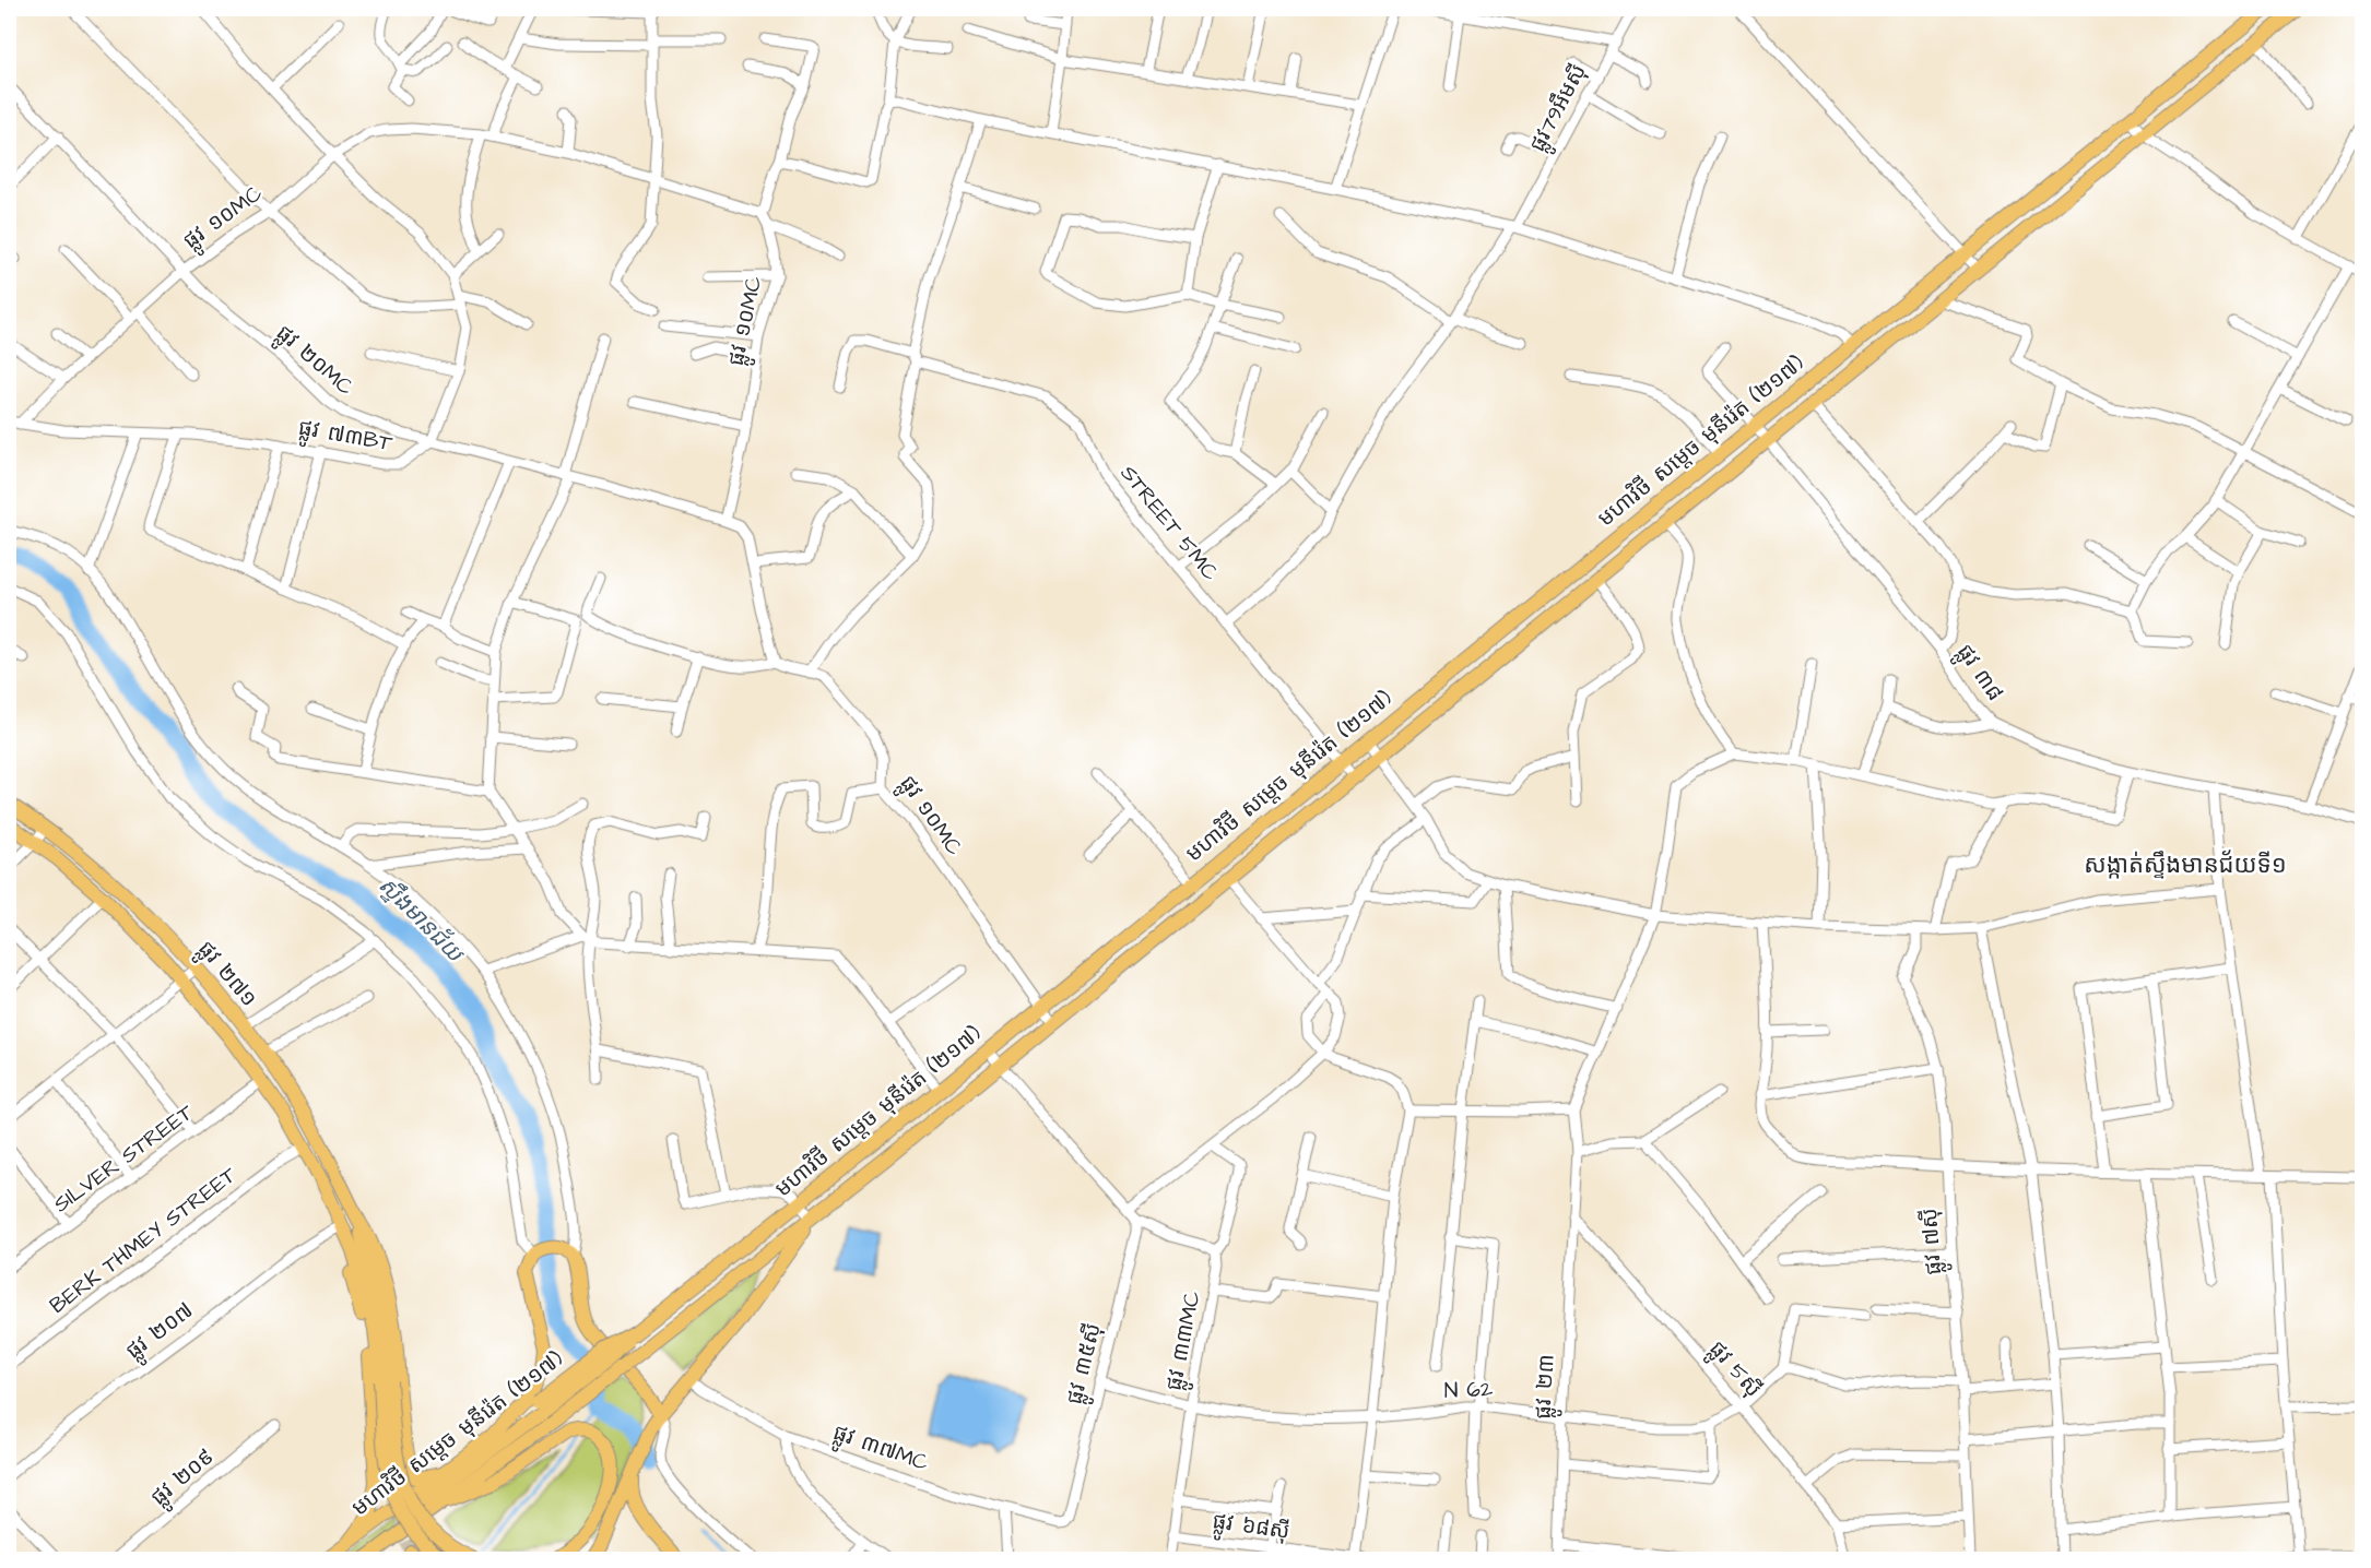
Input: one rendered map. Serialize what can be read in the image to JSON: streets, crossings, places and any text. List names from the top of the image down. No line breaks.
{"streets":{"main road":["មហាវិថី សម្តេច មុនីរ៉េត (២១៧)","ផ្លូវ ២៧១"],"street":["ផ្លូវ79អឹមស៊ី","ផ្លូវ ១០MC","ផ្លូវ ២០MC","ផ្លូវ ៧៣BT","STREET 5MC","ផ្លូវ ៣៨","SILVER STREET","BERK THMEY STREET","ផ្លូវ ៧ស៊ី","ផ្លូវ ២០៧","ផ្លូវ ៣៣MC","ផ្លូវ ៣៥ស៊ី","ផ្លូវ 5ស៊ី","ផ្លូវ ២៣","N 62","ផ្លូវ ៣៧MC","ផ្លូវ ២០៩","ផ្លូវ ៦៨ស៊ី"]},"crossings":[["ផ្លូវ79អឹមស៊ី","STREET 5MC"],["ផ្លូវ ១០MC","ផ្លូវ ២០MC"],["ផ្លូវ ១០MC","ផ្លូវ ៧៣BT"],["ផ្លូវ ១០MC","មហាវិថី សម្តេច មុនីរ៉េត (២១៧)"],["ផ្លូវ ២០MC","ផ្លូវ ៧៣BT"],["មហាវិថី សម្តេច មុនីរ៉េត (២១៧)","STREET 5MC"],["មហាវិថី សម្តេច មុនីរ៉េត (២១៧)","ផ្លូវ ៣៨"],["ផ្លូវ ២៧១","SILVER STREET"],["ផ្លូវ ២៧១","BERK THMEY STREET"],["ផ្លូវ ២៧១","ផ្លូវ ២០៧"],["ផ្លូវ ៣៣MC","N 62"],["ផ្លូវ ៣៣MC","ផ្លូវ ៦៨ស៊ី"],["ផ្លូវ ៣៥ស៊ី","N 62"],["ផ្លូវ ៣៥ស៊ី","ផ្លូវ ៣៧MC"],["ផ្លូវ 5ស៊ី","ផ្លូវ ២៣"],["ផ្លូវ 5ស៊ី","N 62"],["ផ្លូវ ២៣","N 62"]],"districts":["សង្កាត់ស្ទឹងមានជ័យទី១"],"water":["ស្ទឹងមានជ័យ"]}
